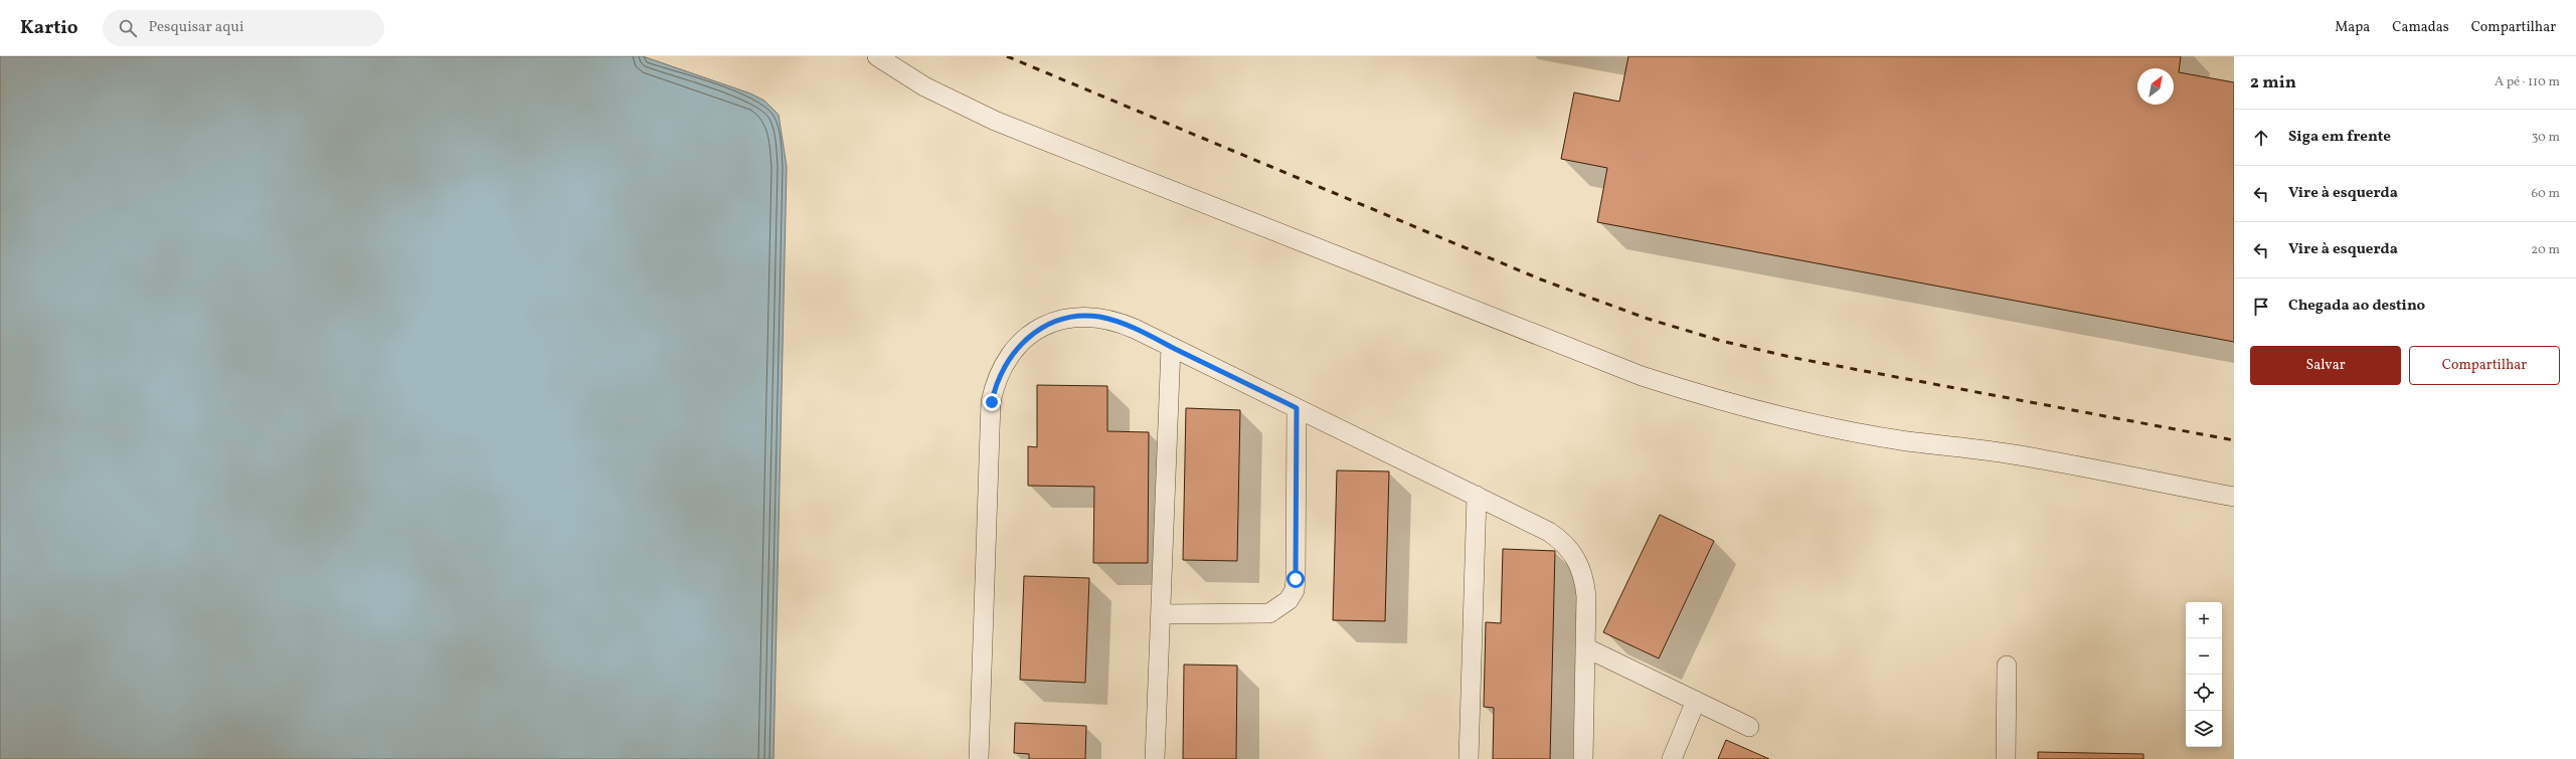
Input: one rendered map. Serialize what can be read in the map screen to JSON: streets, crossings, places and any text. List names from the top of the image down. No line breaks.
{"north":"top right","page":{"header":"Kartio","search":"Pesquisar aqui","nav":["Mapa","Camadas","Compartilhar"],"heading":["2 min","A pé · 110 m"],"list":[["Siga em frente","30 m"],["Vire à esquerda","60 m"],["Vire à esquerda","20 m"],"Chegada ao destino"],"buttons":["Salvar","Compartilhar"],"map_buttons":["+","−"]}}
